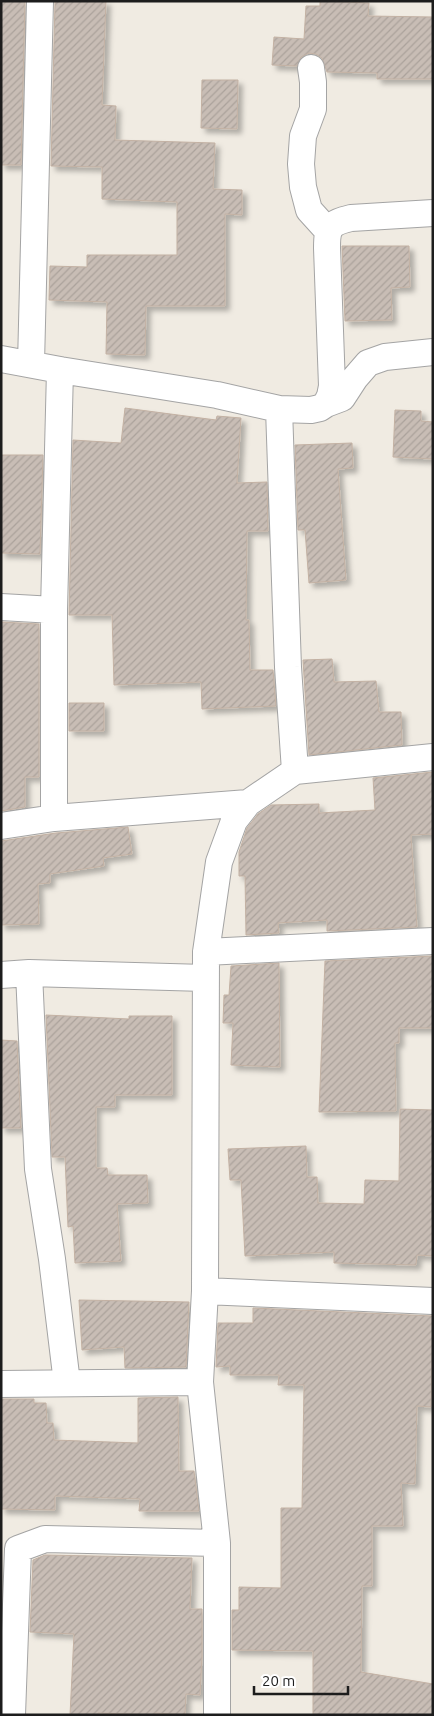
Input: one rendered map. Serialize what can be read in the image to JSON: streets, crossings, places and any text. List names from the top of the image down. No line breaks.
{"scale_bar":"20 m"}
